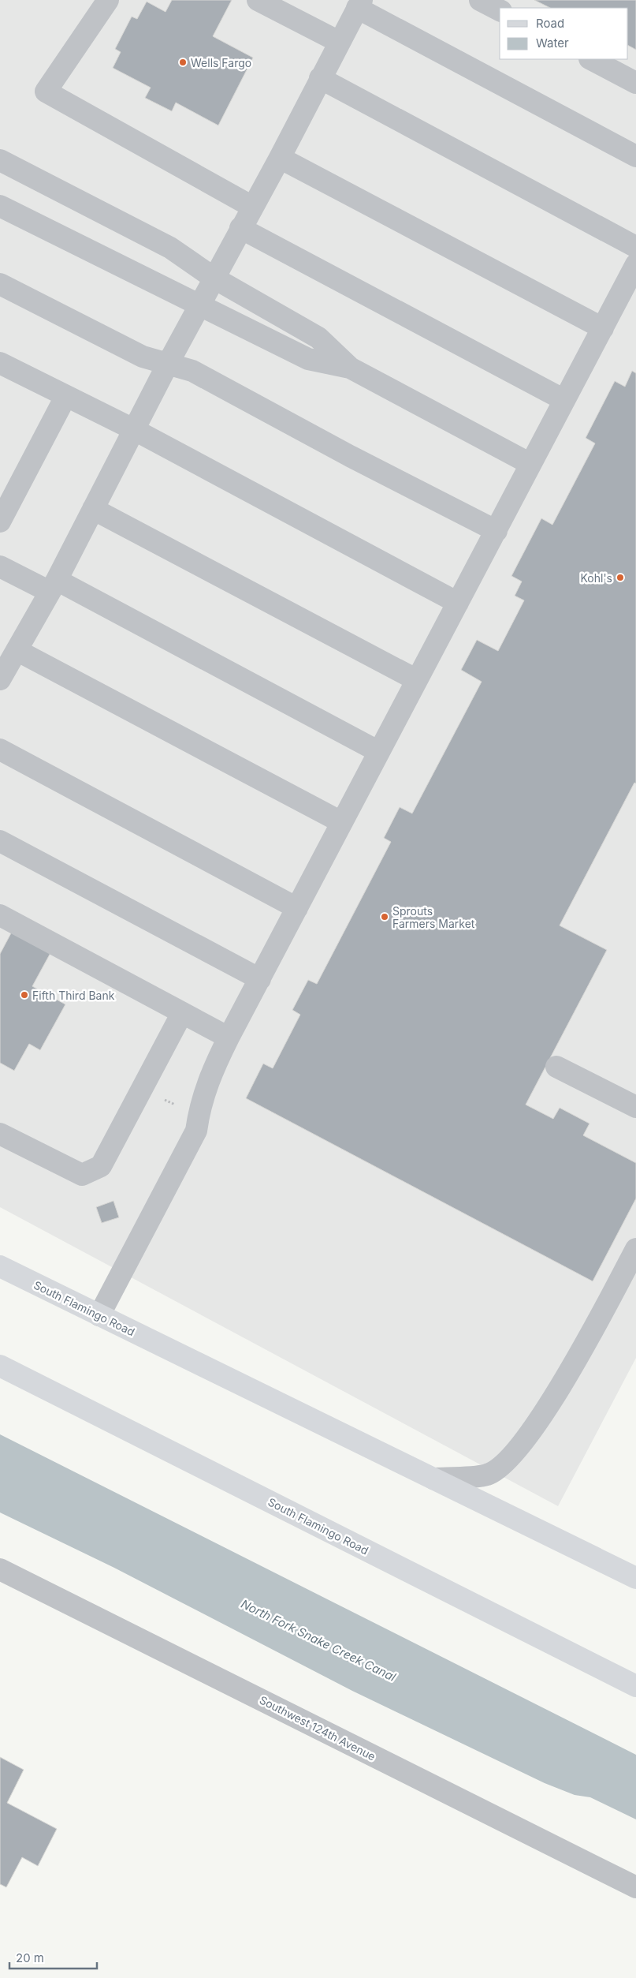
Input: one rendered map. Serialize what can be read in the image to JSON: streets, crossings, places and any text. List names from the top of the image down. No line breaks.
{"streets":{"main road":["South Flamingo Road"],"street":["Southwest 124th Avenue"]},"water":["North Fork Snake Creek Canal"],"places":["Wells Fargo","Kohl's","Sprouts Farmers Market","Fifth Third Bank"],"legend":["Road","Water"],"scale_bar":"20 m"}
